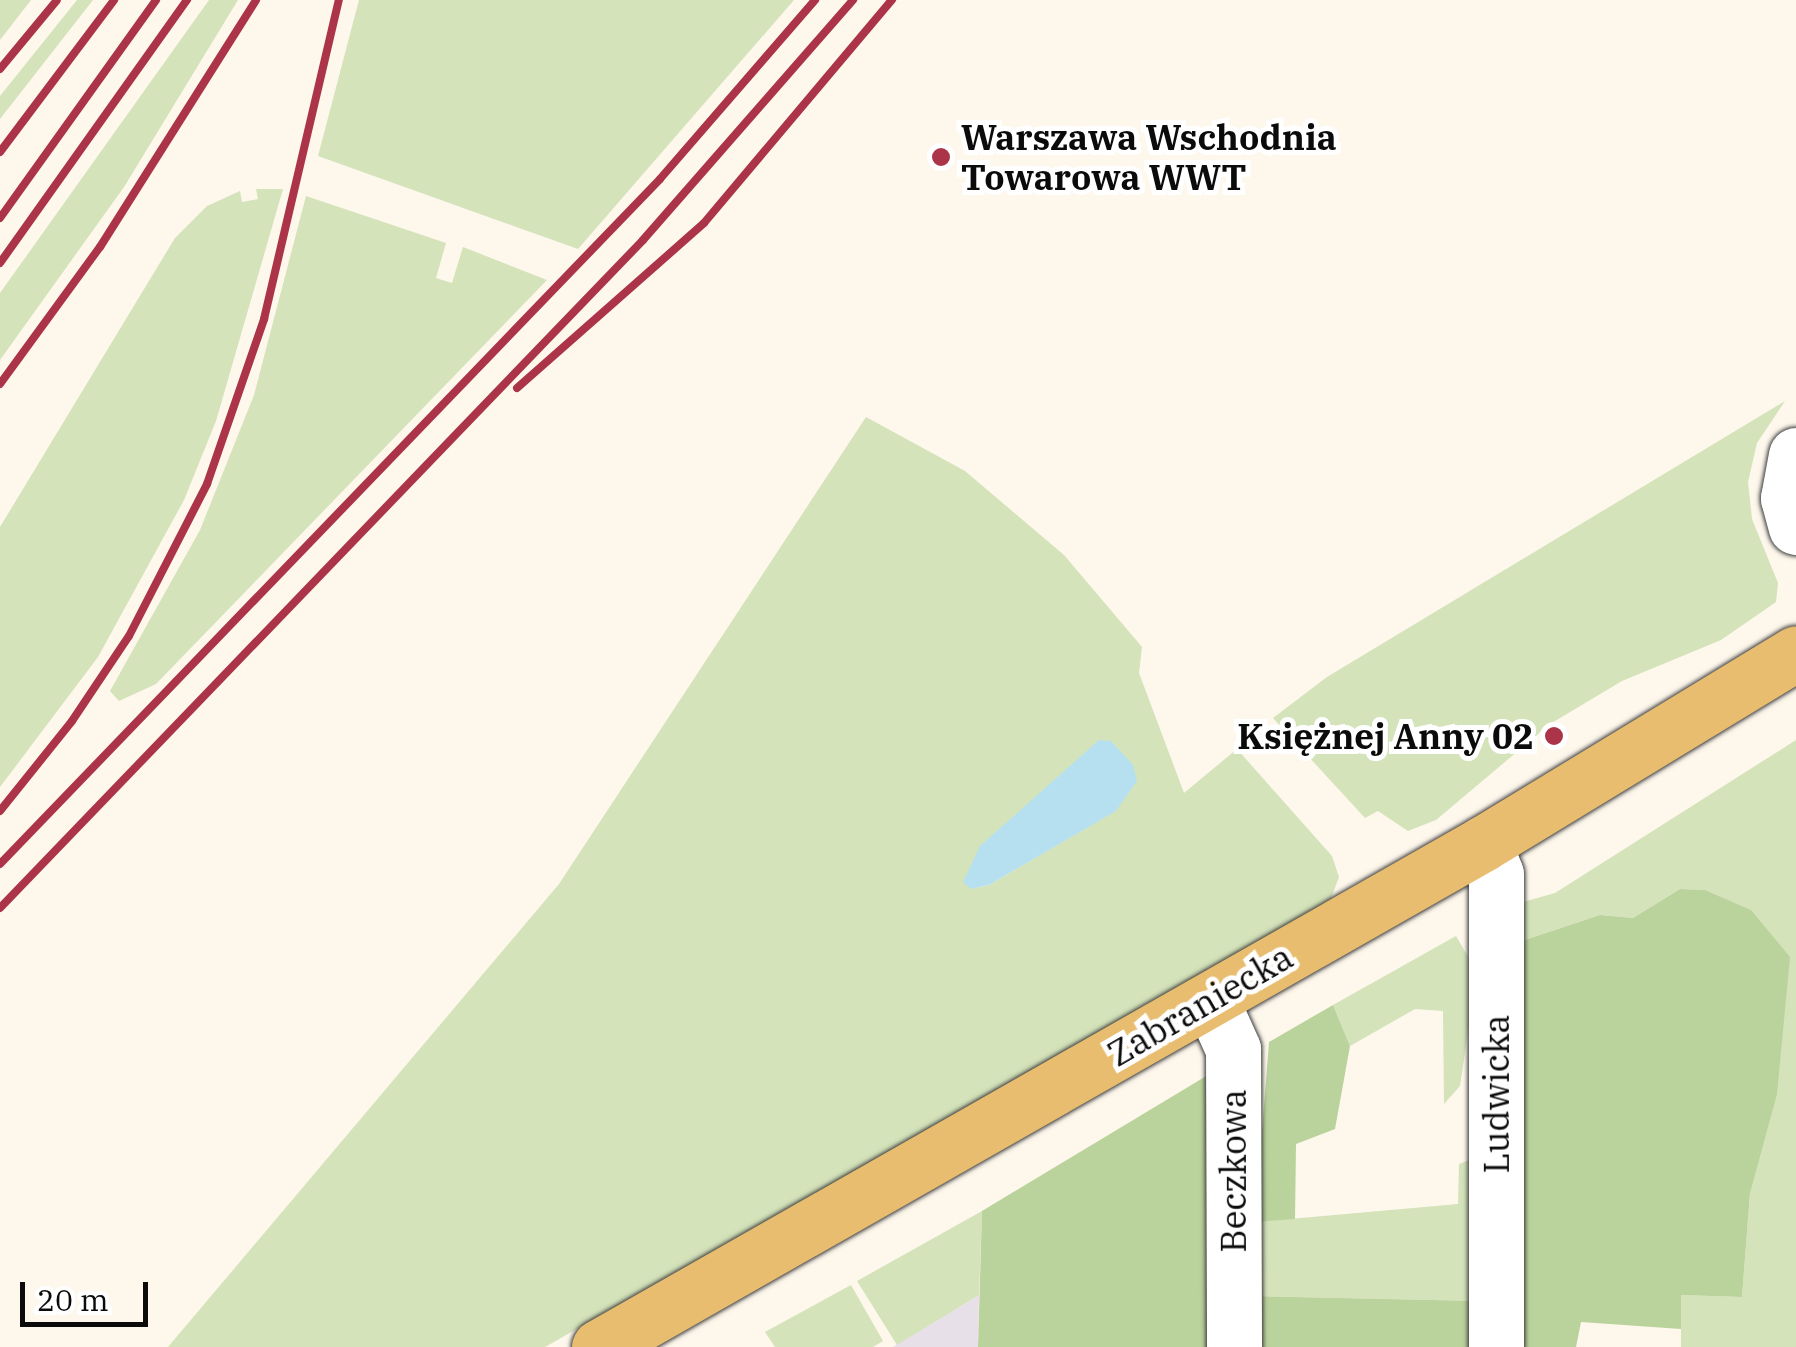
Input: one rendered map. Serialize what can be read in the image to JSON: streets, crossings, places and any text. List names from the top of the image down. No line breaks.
{"streets":{"main road":["Zabraniecka"],"street":["Ludwicka","Beczkowa"]},"crossings":[["Zabraniecka","Ludwicka"],["Zabraniecka","Beczkowa"]],"places":["Warszawa Wschodnia Towarowa WWT","Księżnej Anny 02"],"scale_bar":"20 m"}
